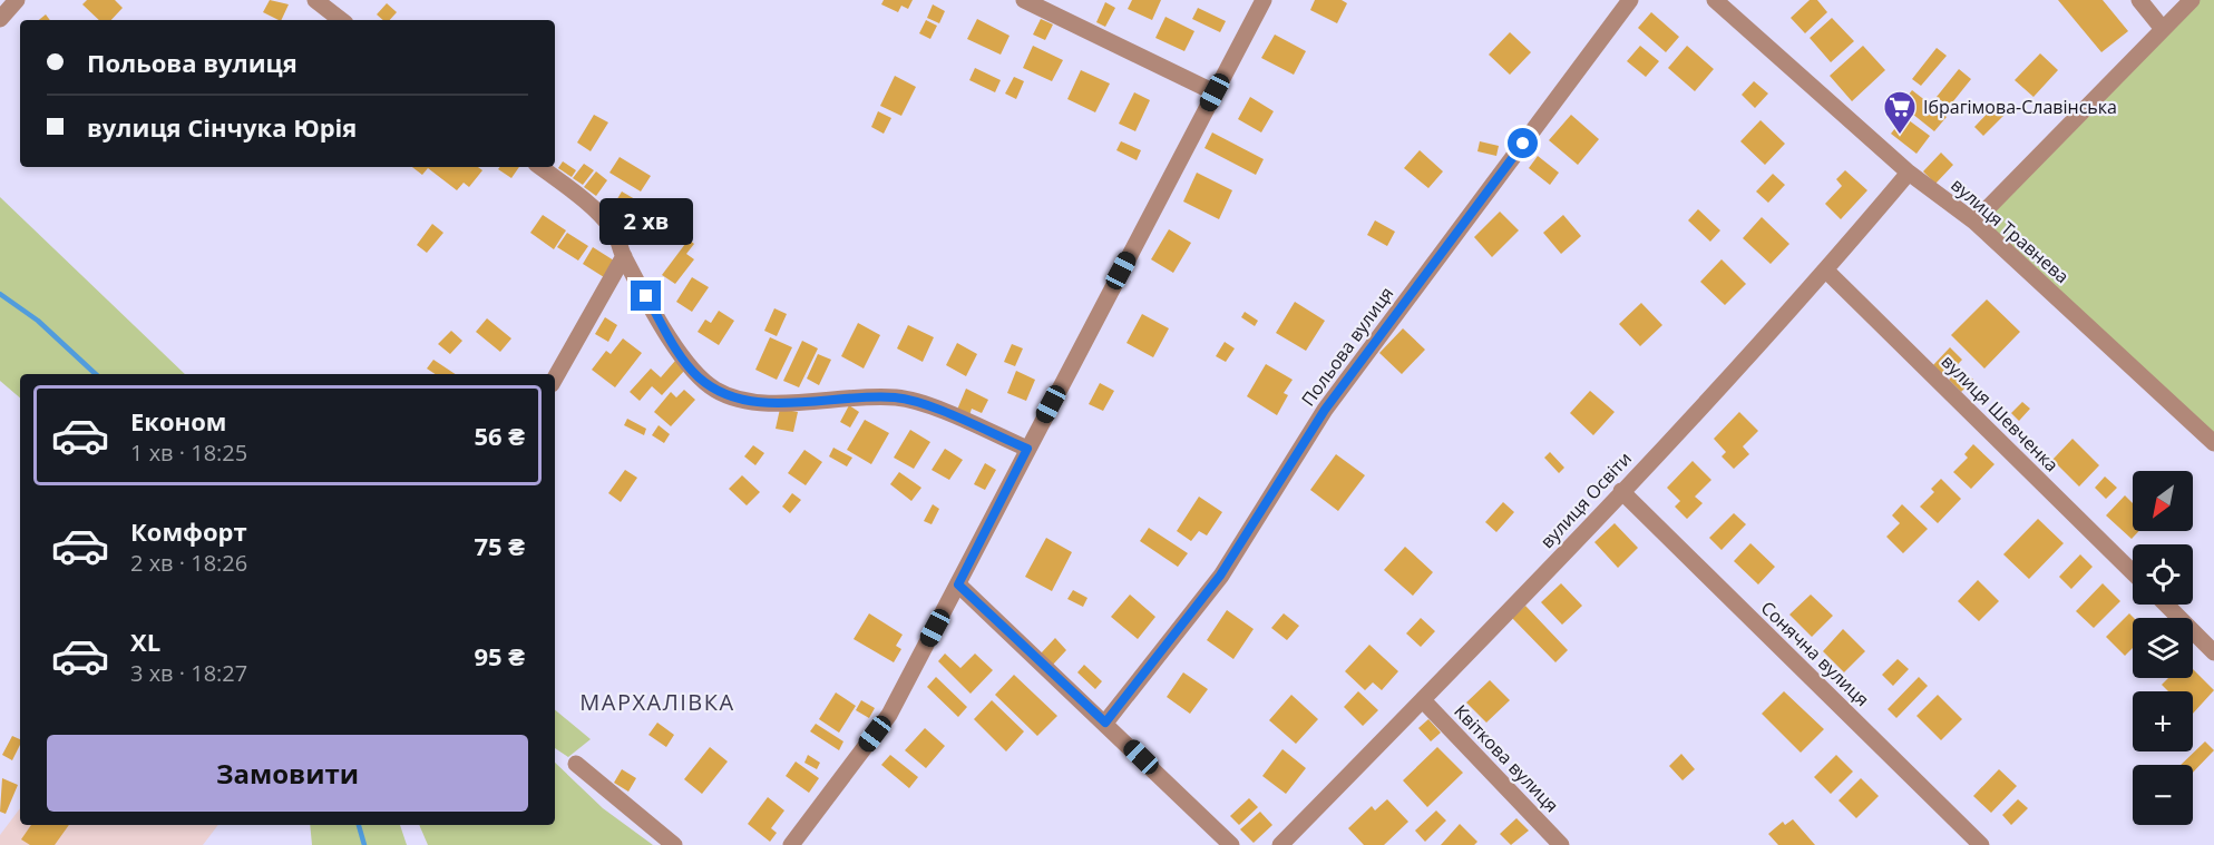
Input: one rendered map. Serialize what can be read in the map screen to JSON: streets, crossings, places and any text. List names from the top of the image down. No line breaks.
{"streets":{"street":["вулиця Травнева","Польова вулиця","вулиця Шевченка","вулиця Освіти","Сонячна вулиця","Квіткова вулиця"]},"crossings":[["вулиця Травнева","вулиця Освіти"],["вулиця Шевченка","вулиця Освіти"],["вулиця Освіти","Сонячна вулиця"],["вулиця Освіти","Квіткова вулиця"]],"districts":["МАРХАЛІВКА"],"places":{"supermarket":["Ібрагімова-Славінська"]},"north":"bottom left","page":{"banner":["Польова вулиця","вулиця Сінчука Юрія"],"bubble":"2 хв","list":[{"name":"Економ","note":"1 хв · 18:25","value":"56 ₴"},{"name":"Комфорт","note":"2 хв · 18:26","value":"75 ₴"},{"name":"XL","note":"3 хв · 18:27","value":"95 ₴"}],"map_buttons":["+","−"],"buttons":"Замовити"}}
